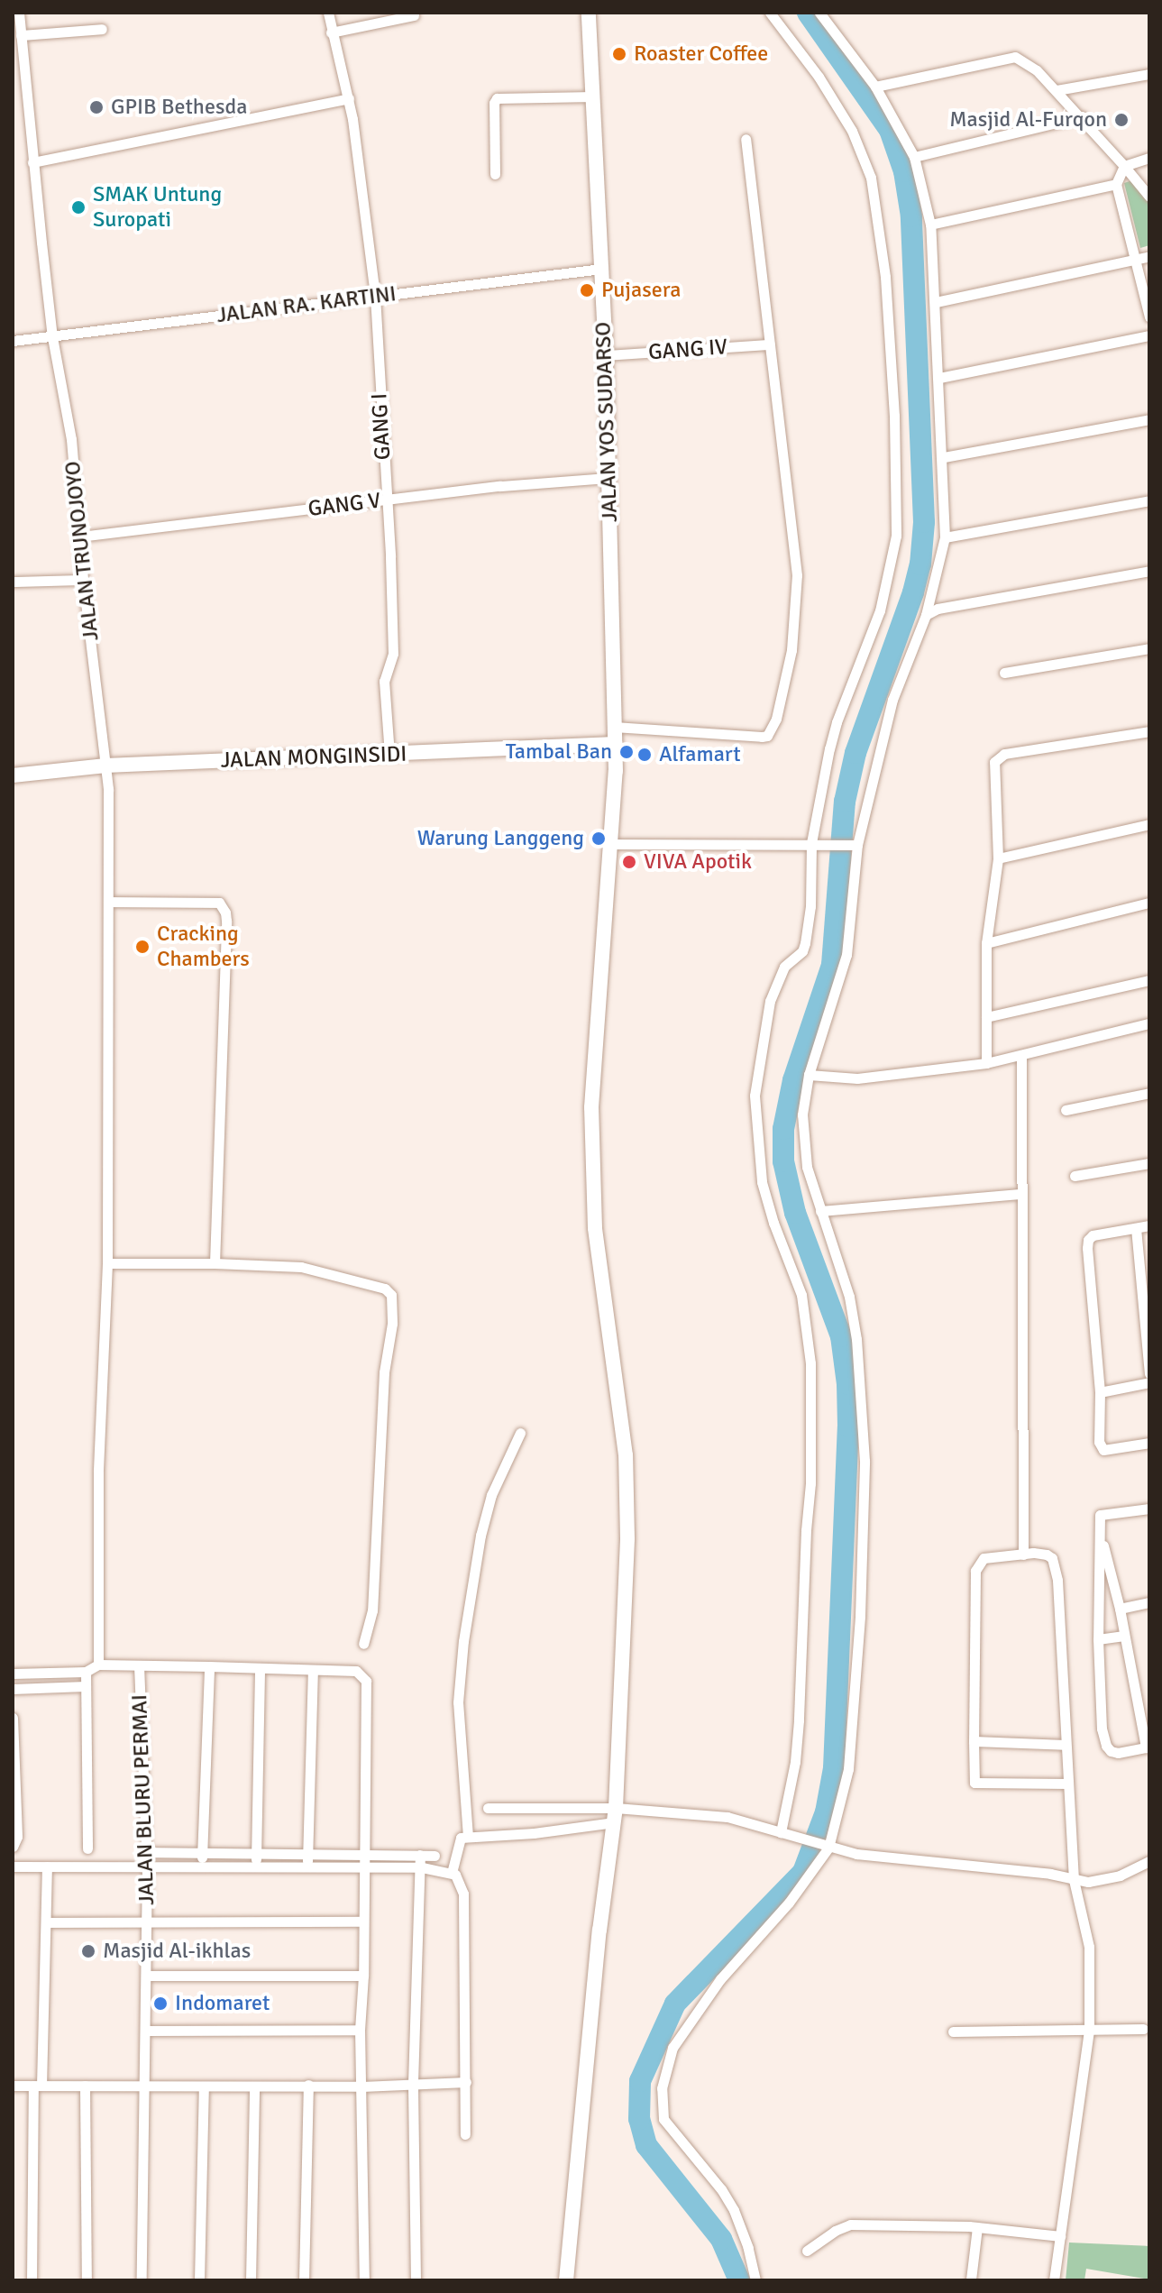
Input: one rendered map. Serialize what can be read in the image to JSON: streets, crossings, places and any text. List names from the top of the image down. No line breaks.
{"streets":{"street":["JALAN RA. KARTINI","GANG IV","JALAN YOS SUDARSO","GANG I","GANG V","JALAN TRUNOJOYO","JALAN MONGINSIDI","JALAN BLURU PERMAI"]},"crossings":[["JALAN RA. KARTINI","JALAN YOS SUDARSO"],["JALAN RA. KARTINI","GANG I"],["JALAN RA. KARTINI","JALAN TRUNOJOYO"],["GANG IV","JALAN YOS SUDARSO"],["JALAN YOS SUDARSO","GANG V"],["JALAN YOS SUDARSO","JALAN MONGINSIDI"],["GANG I","GANG V"],["GANG I","JALAN MONGINSIDI"],["GANG V","JALAN TRUNOJOYO"],["JALAN TRUNOJOYO","JALAN MONGINSIDI"]],"places":["Roaster Coffee","GPIB Bethesda","Masjid Al-Furqon","SMAK Untung Suropati","Pujasera","Tambal Ban","Alfamart","Warung Langgeng","VIVA Apotik","Cracking Chambers","Masjid Al-ikhlas","Indomaret"]}
